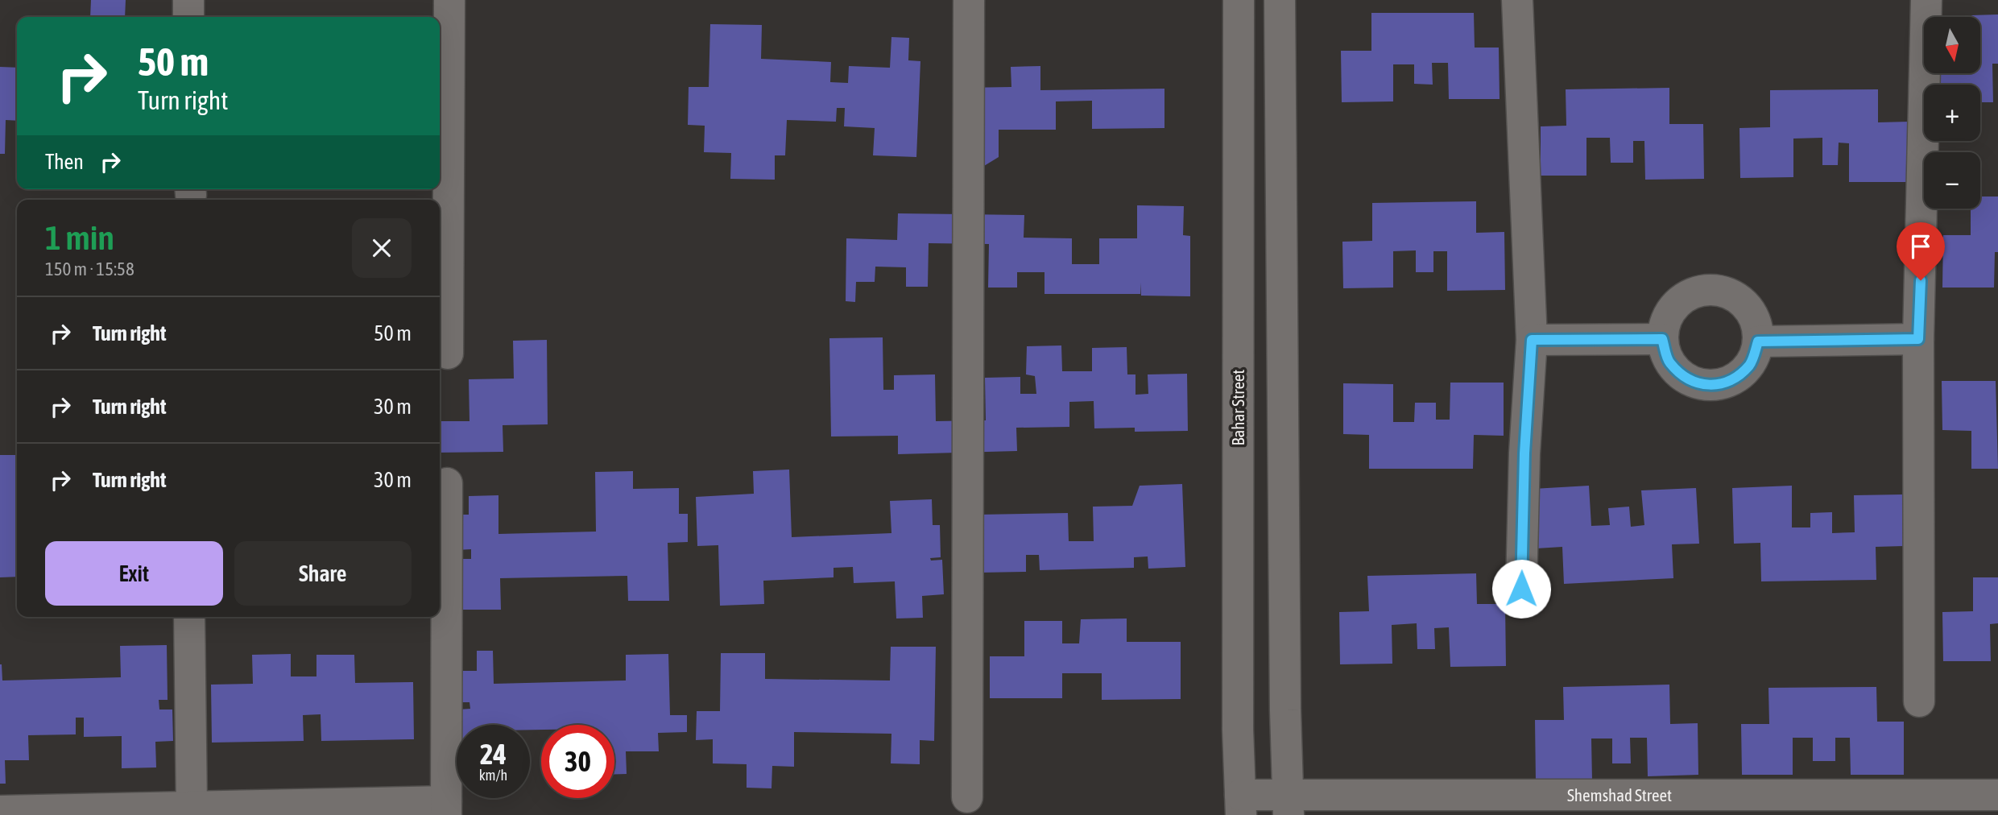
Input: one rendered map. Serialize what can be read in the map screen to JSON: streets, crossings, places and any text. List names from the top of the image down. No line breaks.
{"streets":{"street":["Bahar Street","Shemshad Street"]},"crossings":[["Bahar Street","Shemshad Street"]],"north":"bottom","page":{"map_buttons":["+","−"],"turn":["50 m","Turn right"],"then":"Then","heading":["1 min","150 m · 15:58"],"list":[{"name":"Turn right","value":"50 m"},{"name":"Turn right","value":"30 m"},{"name":"Turn right","value":"30 m"}],"buttons":["Exit","Share"],"speed":"24 km/h","limit":"30"}}
